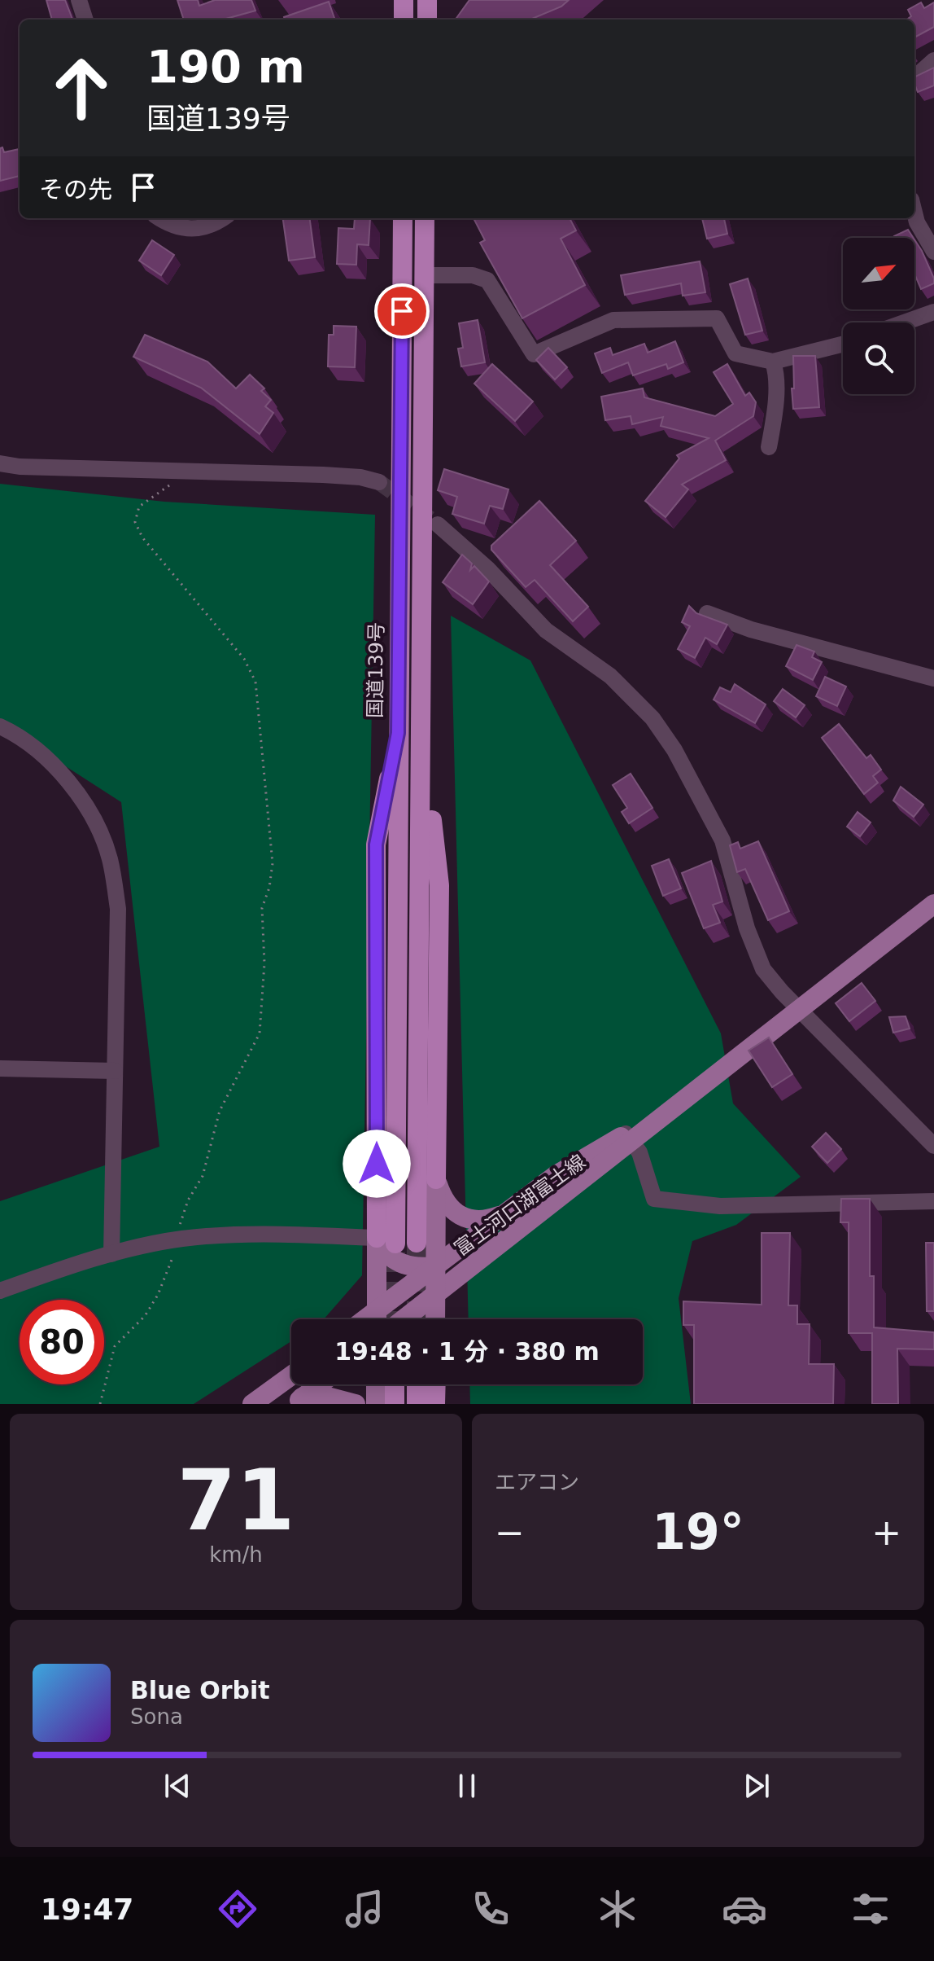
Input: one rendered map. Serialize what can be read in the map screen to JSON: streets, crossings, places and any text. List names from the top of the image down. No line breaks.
{"streets":{"highway":["国道139号"],"main road":["富士河口湖富士線"]},"north":"top right","page":{"turn":["190 m","国道139号"],"then":"その先","limit":"80","trip":"19:48 · 1 分 · 380 m","tile":[["71","km/h"],"エアコン"],"heat":["−","19°","+"],"song":["Blue Orbit","Sona"],"tabs":"19:47"}}
